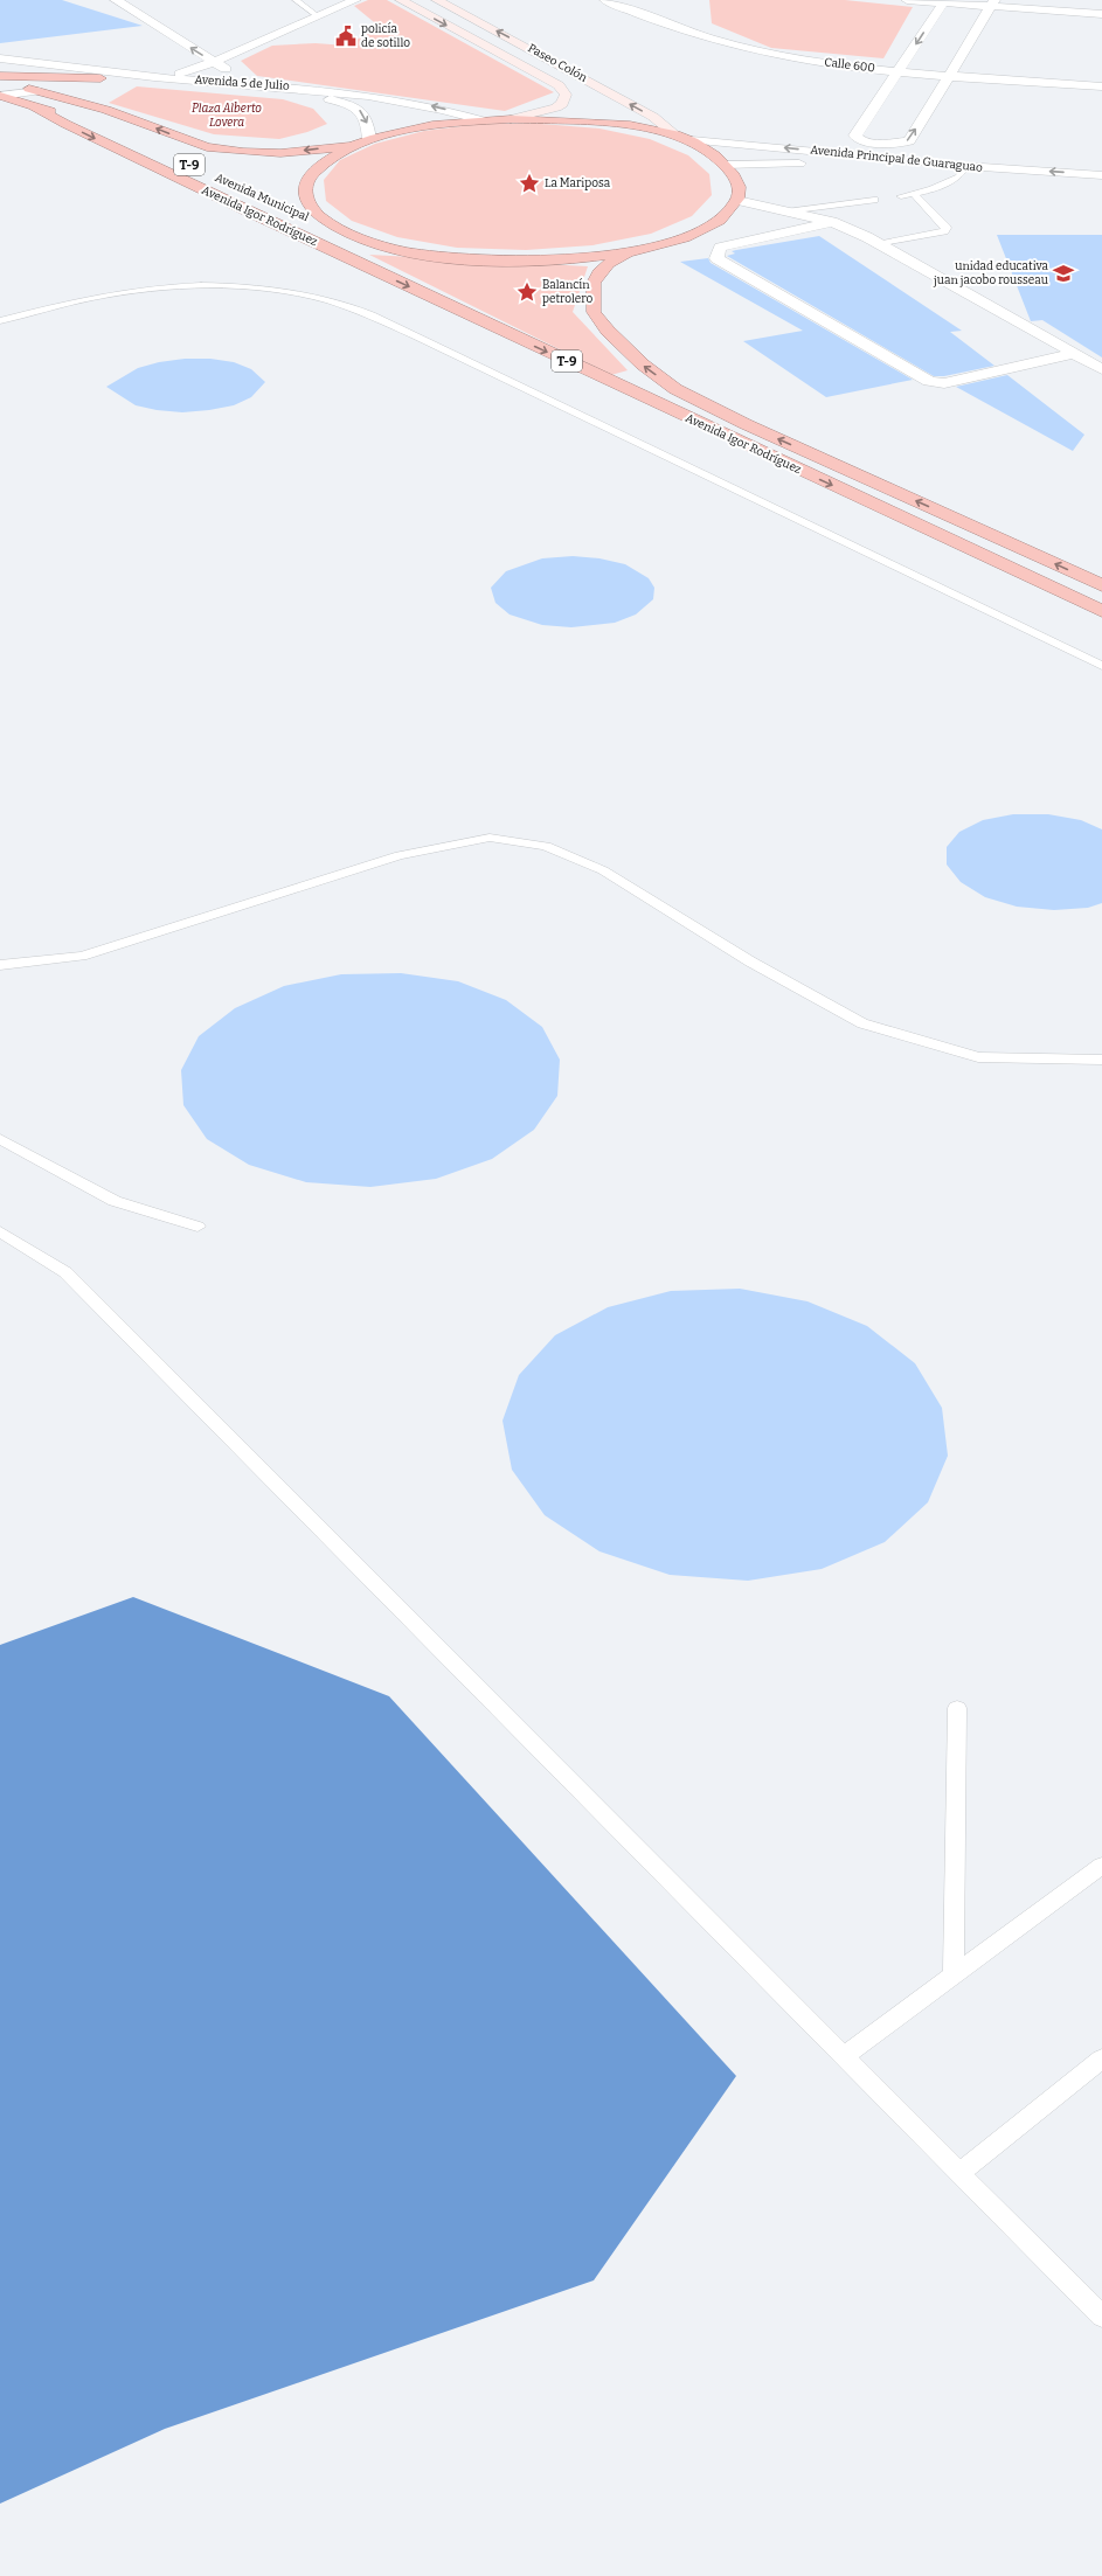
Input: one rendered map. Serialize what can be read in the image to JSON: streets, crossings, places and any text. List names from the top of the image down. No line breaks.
{"streets":{"highway":["T-9","Avenida Municipal","Avenida Igor Rodríguez"],"street":["Paseo Colón","Calle 600","Avenida 5 de Julio","Avenida Principal de Guaraguao"]},"crossings":[["Paseo Colón","T-9"],["Avenida 5 de Julio","T-9"],["Avenida Principal de Guaraguao","T-9"],["T-9","Avenida Municipal"],["T-9","Avenida Igor Rodríguez"],["Avenida Municipal","Avenida Igor Rodríguez"]],"parks":["Plaza Alberto Lovera"],"places":{"public building":["policía de sotillo"],"place":["La Mariposa","Balancín petrolero"],"school or university":["unidad educativa juan jacobo rousseau"]}}
